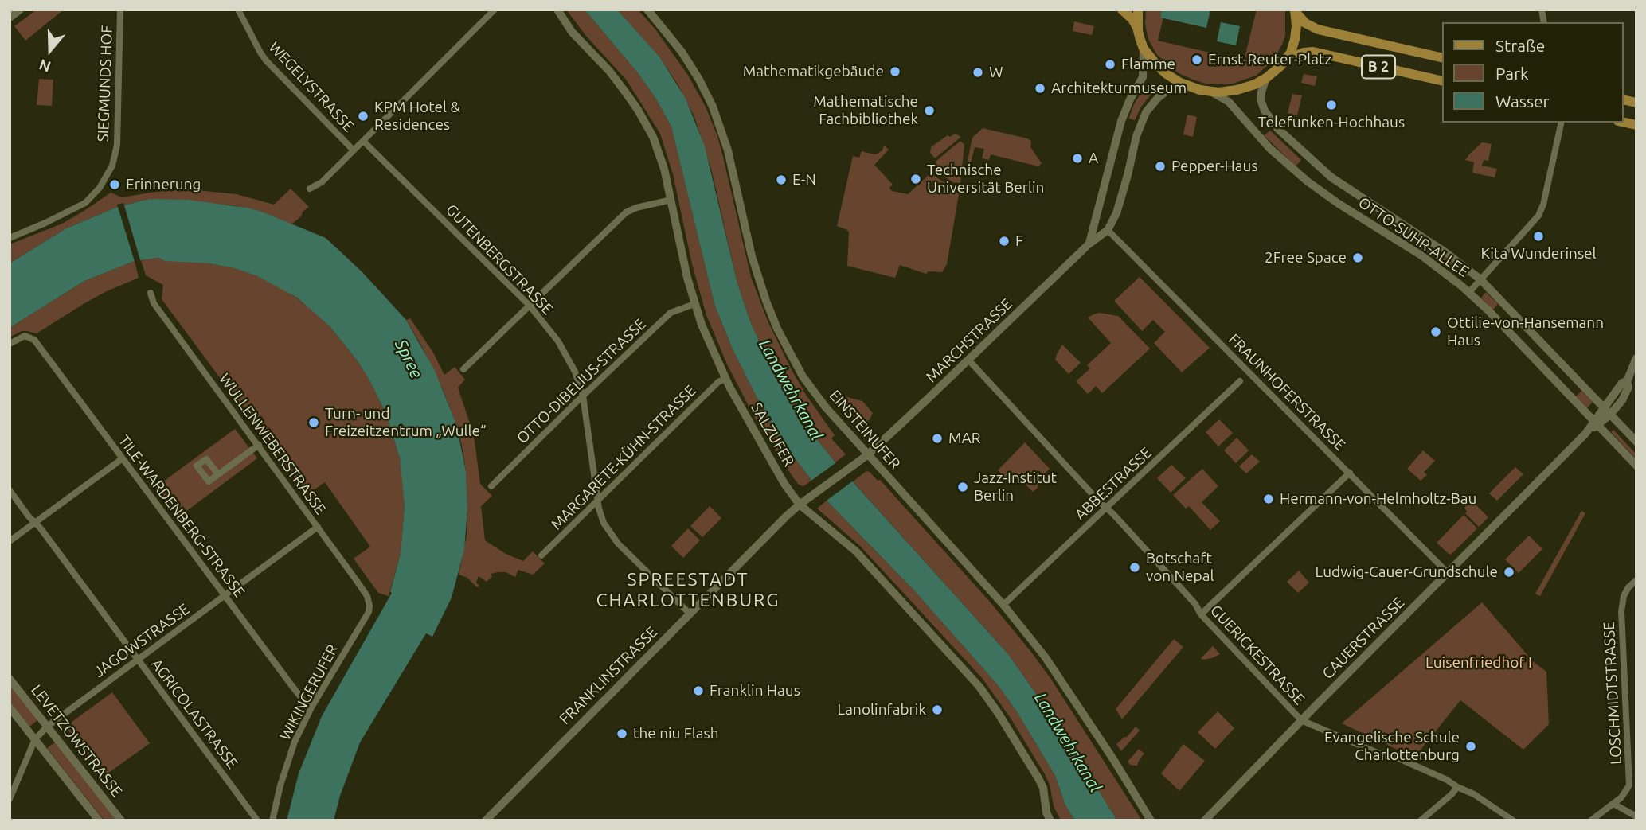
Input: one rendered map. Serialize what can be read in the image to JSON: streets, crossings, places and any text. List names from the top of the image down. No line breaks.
{"streets":{"main road":["B 2","OTTO-SUHR-ALLEE","MARCHSTRASSE","EINSTEINUFER","SALZUFER","CAUERSTRASSE","FRANKLINSTRASSE","LEVETZOWSTRASSE"],"street":["SIEGMUNDS HOF","WEGELYSTRASSE","GUTENBERGSTRASSE","OTTO-DIBELIUS-STRASSE","FRAUNHOFERSTRASSE","WULLENWEBERSTRASSE","MARGARETE-KÜHN-STRASSE","ABBESTRASSE","TILE-WARDENBERG-STRASSE","JAGOWSTRASSE","GUERICKESTRASSE","WIKINGERUFER","LOSCHMIDTSTRASSE","AGRICOLASTRASSE"]},"crossings":[["B 2","OTTO-SUHR-ALLEE"],["B 2","MARCHSTRASSE"],["OTTO-SUHR-ALLEE","CAUERSTRASSE"],["GUTENBERGSTRASSE","OTTO-DIBELIUS-STRASSE"],["GUTENBERGSTRASSE","MARGARETE-KÜHN-STRASSE"],["GUTENBERGSTRASSE","FRANKLINSTRASSE"],["MARCHSTRASSE","FRAUNHOFERSTRASSE"],["MARCHSTRASSE","EINSTEINUFER"],["MARCHSTRASSE","GUERICKESTRASSE"],["MARCHSTRASSE","FRANKLINSTRASSE"],["OTTO-DIBELIUS-STRASSE","SALZUFER"],["FRAUNHOFERSTRASSE","CAUERSTRASSE"],["EINSTEINUFER","ABBESTRASSE"],["SALZUFER","MARGARETE-KÜHN-STRASSE"],["SALZUFER","FRANKLINSTRASSE"],["WULLENWEBERSTRASSE","JAGOWSTRASSE"],["WULLENWEBERSTRASSE","WIKINGERUFER"],["ABBESTRASSE","GUERICKESTRASSE"],["TILE-WARDENBERG-STRASSE","JAGOWSTRASSE"],["TILE-WARDENBERG-STRASSE","WIKINGERUFER"],["CAUERSTRASSE","GUERICKESTRASSE"],["JAGOWSTRASSE","AGRICOLASTRASSE"],["JAGOWSTRASSE","LEVETZOWSTRASSE"]],"districts":["SPREESTADT CHARLOTTENBURG"],"water":["Spree","Landwehrkanal"],"parks":["Luisenfriedhof I"],"places":["Ernst-Reuter-Platz","Flamme","Mathematikgebäude","W","Architekturmuseum","Telefunken-Hochhaus","Mathematische Fachbibliothek","KPM Hotel & Residences","A","Pepper-Haus","Technische Universität Berlin","E-N","Erinnerung","Kita Wunderinsel","F","2Free Space","Ottilie-von-Hansemann Haus","Turn- und Freizeitzentrum „Wulle“","MAR","Jazz-Institut Berlin","Hermann-von-Helmholtz-Bau","Botschaft von Nepal","Ludwig-Cauer-Grundschule","Franklin Haus","Lanolinfabrik","the niu Flash","Evangelische Schule Charlottenburg"],"legend":["Straße","Park","Wasser"],"north":"bottom"}
